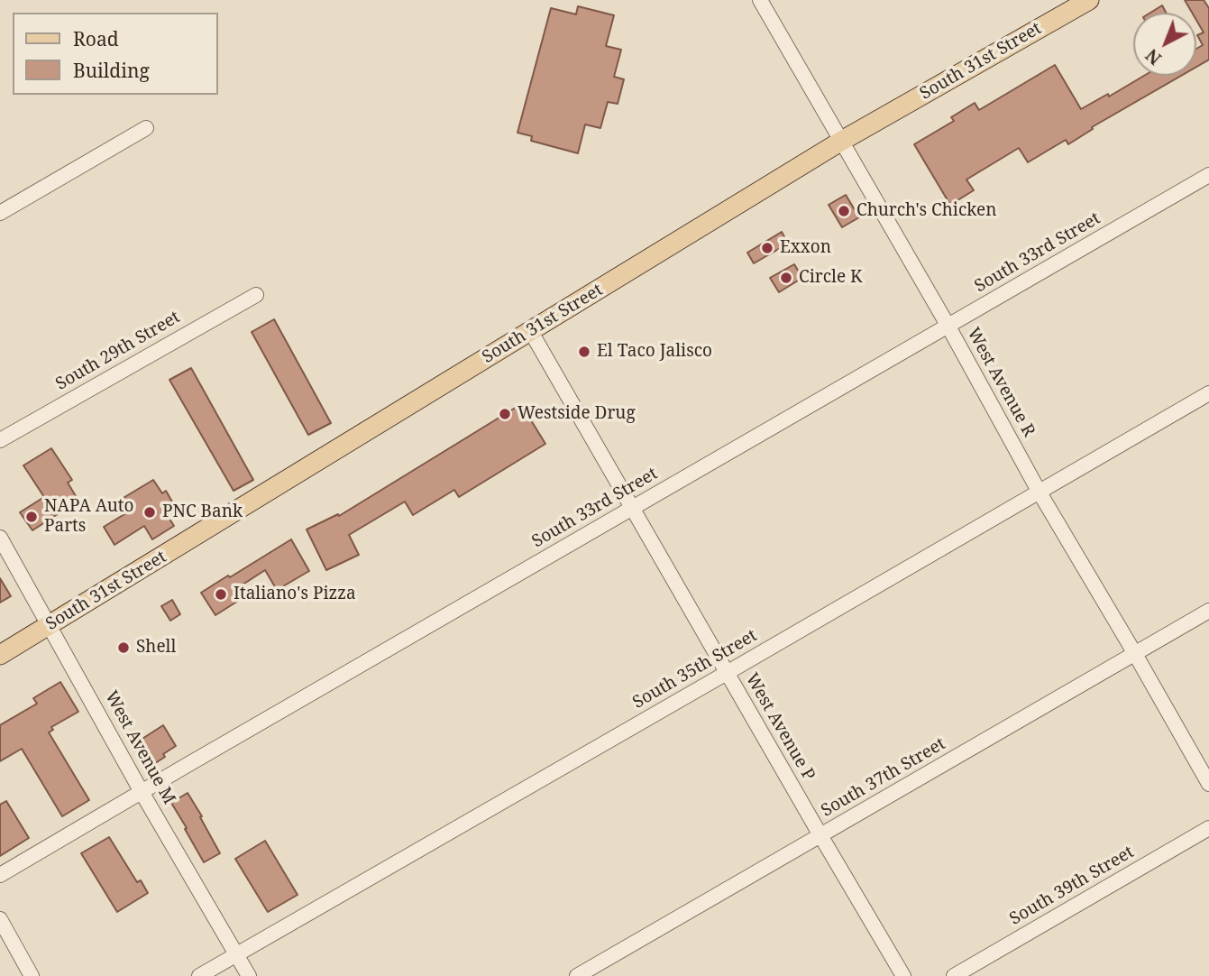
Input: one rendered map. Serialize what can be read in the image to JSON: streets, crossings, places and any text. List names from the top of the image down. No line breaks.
{"streets":{"main road":["South 31st Street"],"street":["South 33rd Street","South 29th Street","West Avenue R","South 35th Street","West Avenue P","West Avenue M","South 37th Street","South 39th Street"]},"crossings":[["South 31st Street","West Avenue R"],["South 31st Street","West Avenue P"],["South 31st Street","West Avenue M"],["South 33rd Street","West Avenue R"],["South 33rd Street","West Avenue P"],["South 33rd Street","West Avenue M"],["West Avenue R","South 35th Street"],["West Avenue R","South 37th Street"],["South 35th Street","West Avenue P"],["South 35th Street","West Avenue M"],["West Avenue P","South 37th Street"]],"places":["Church's Chicken","Exxon","Circle K","El Taco Jalisco","Westside Drug","PNC Bank","NAPA Auto Parts","Italiano's Pizza","Shell"],"legend":["Road","Building"],"north":"bottom left"}
